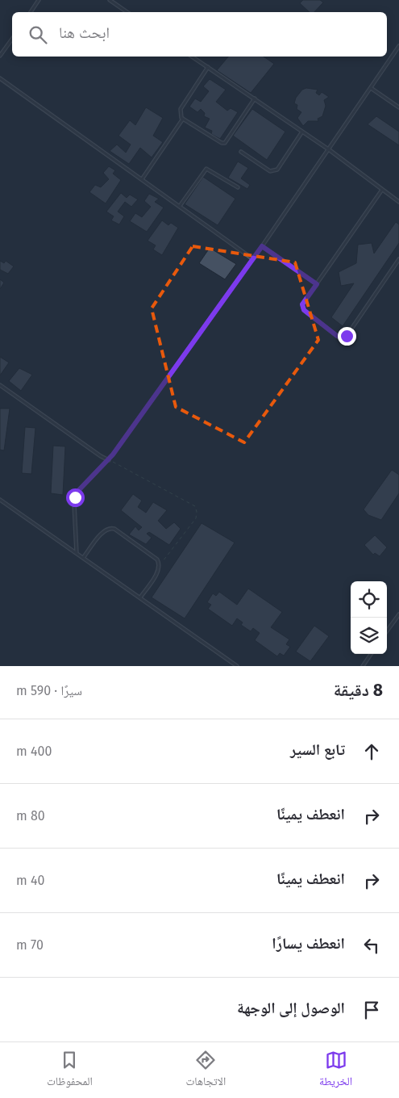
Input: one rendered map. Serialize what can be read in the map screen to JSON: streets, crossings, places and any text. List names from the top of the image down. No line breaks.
{"page":{"search":"ابحث هنا","heading":["8 دقيقة","سيرًا · 590 m"],"list":[["تابع السير","400 m"],["انعطف يمينًا","80 m"],["انعطف يمينًا","40 m"],["انعطف يسارًا","70 m"],"الوصول إلى الوجهة"],"nav":["الخريطة","الاتجاهات","المحفوظات"]}}
